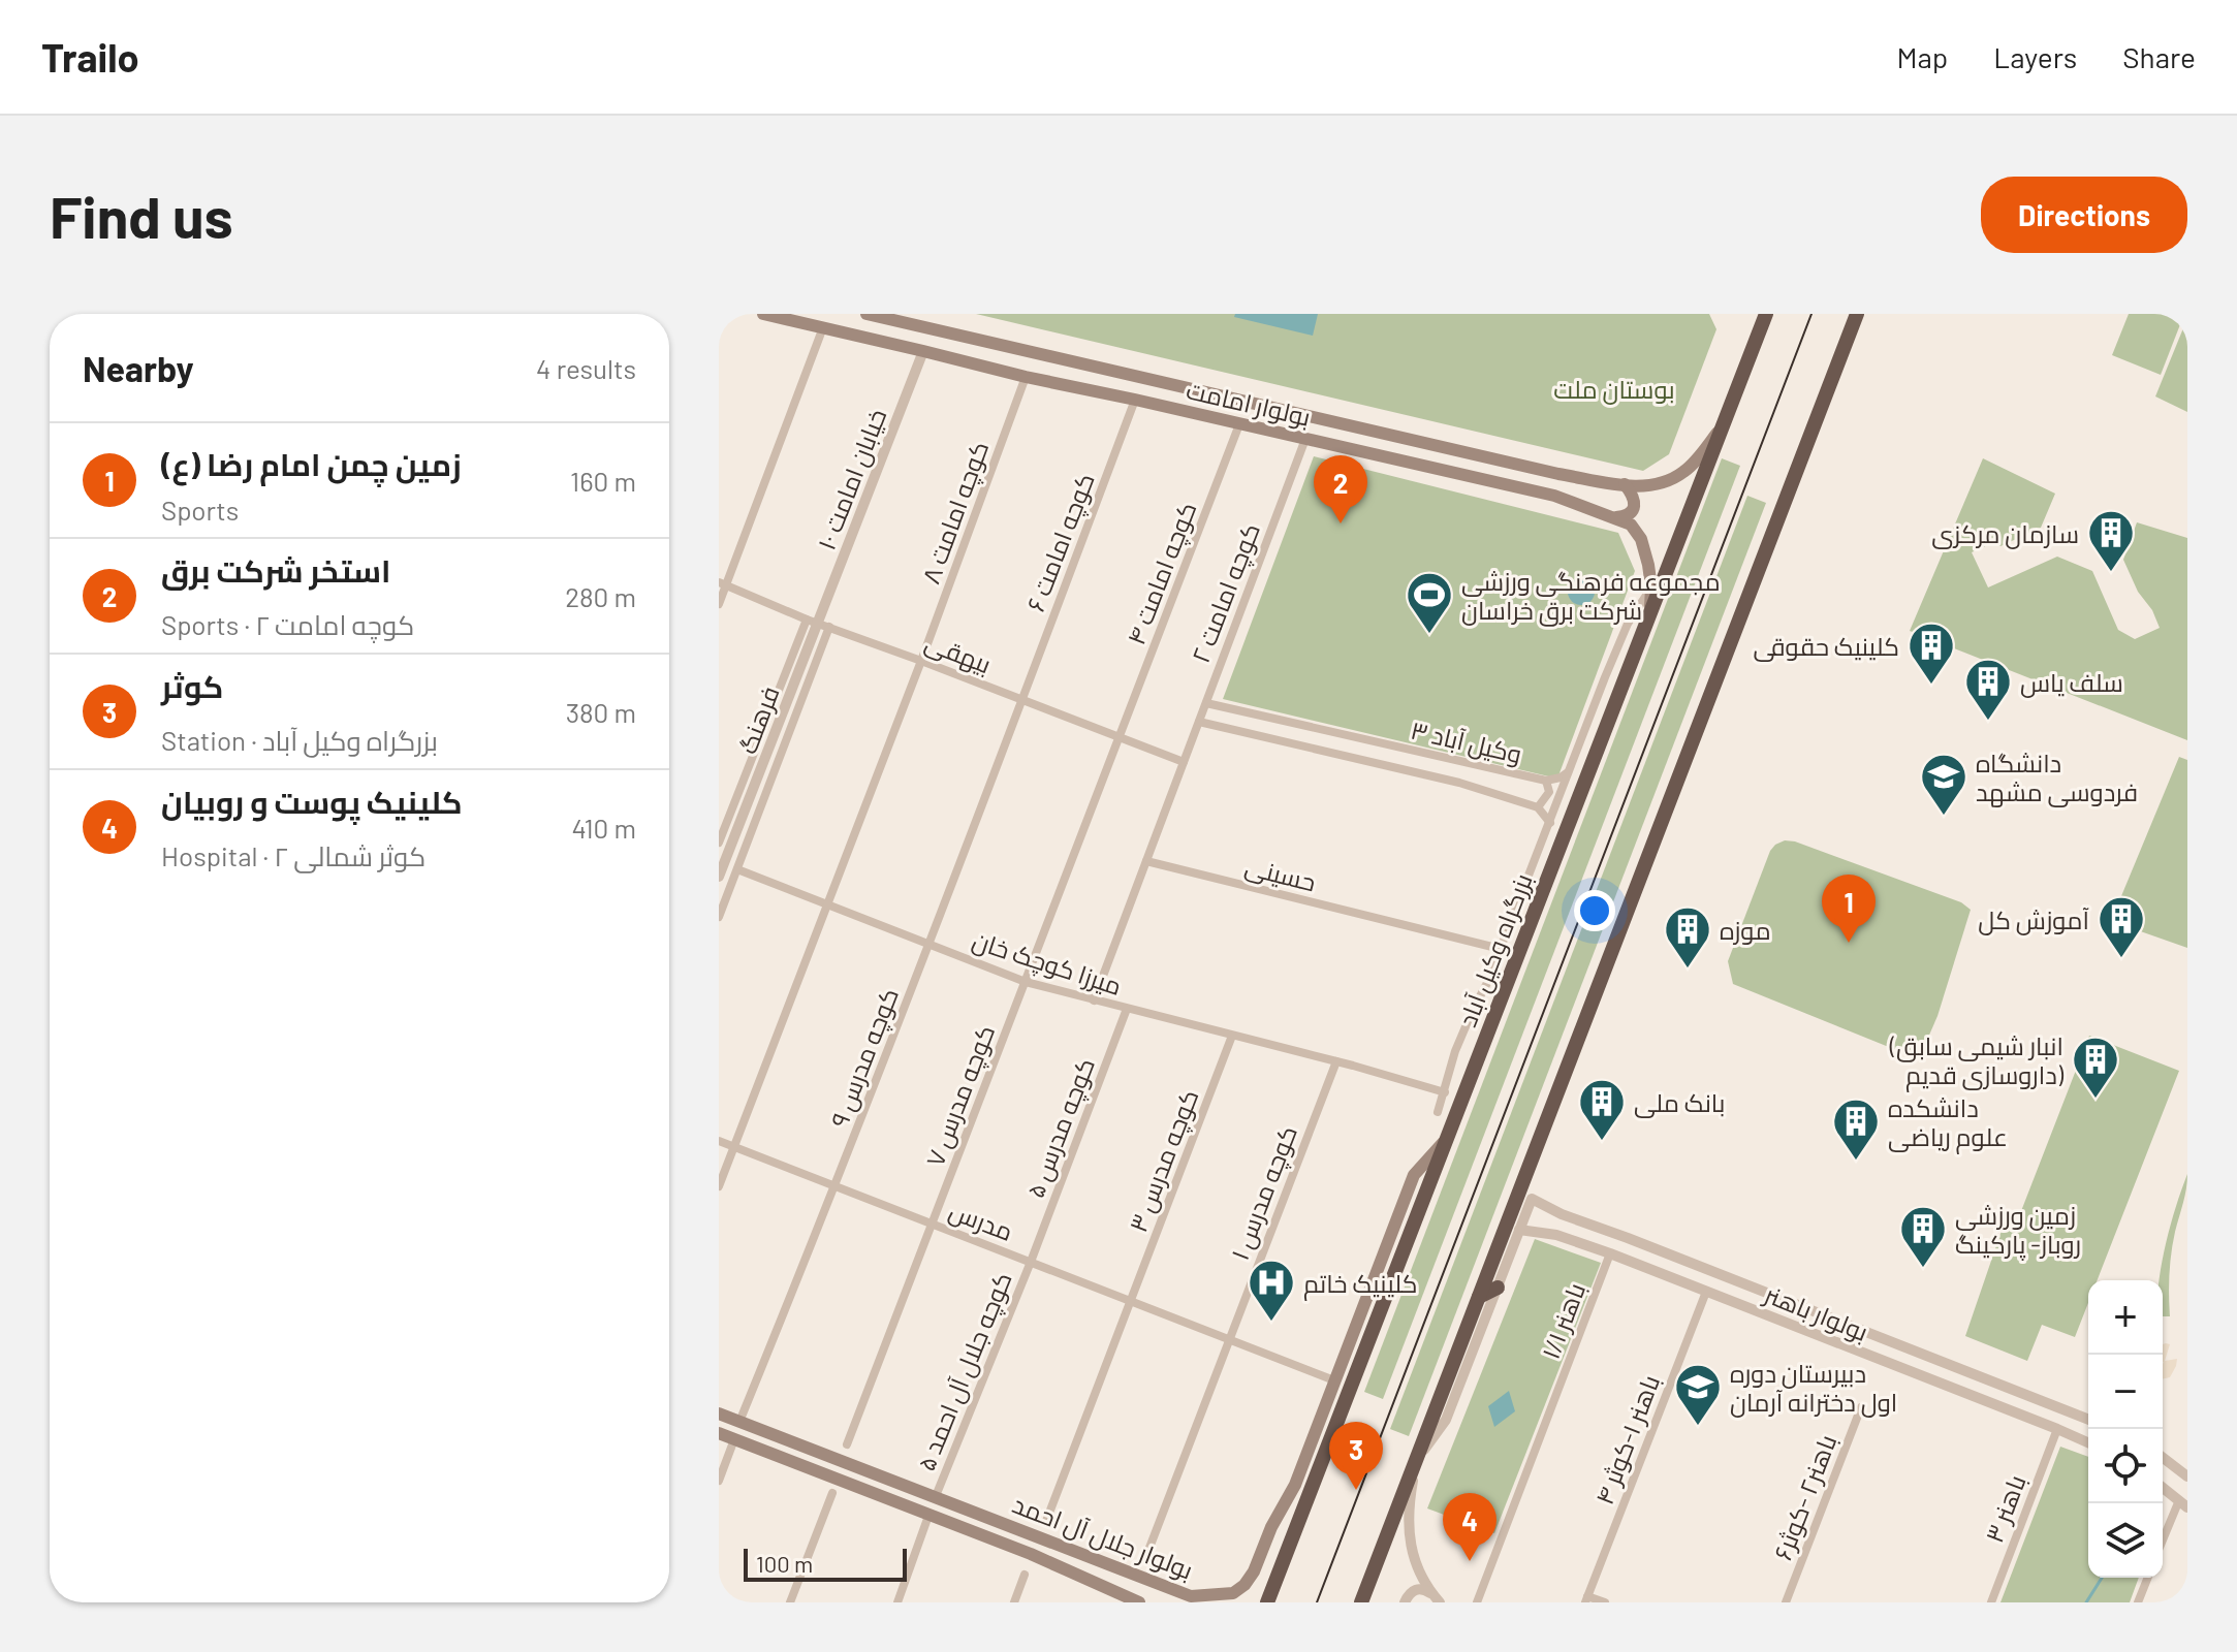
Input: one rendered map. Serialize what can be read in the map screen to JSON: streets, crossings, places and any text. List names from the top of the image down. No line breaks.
{"streets":{"highway":["بزرگراه وکیل آباد"],"main road":["بولوار امامت","بولوار جلال آل احمد"],"street":["خیابان امامت ۱۰","کوچه امامت ۸","کوچه امامت ۶","کوچه امامت ۴","کوچه امامت ۲","بیهقی","فرهنگ","۳ وکیل آباد","حسینی","میرزا کوچک خان","کوچه مدرس ۹","کوچه مدرس ۷","کوچه مدرس ۵","کوچه مدرس ۳","کوچه مدرس ۱","مدرس","بولوار باهنر","باهنر ۱/۱","کوچه جلال آل احمد ۵","باهنر ۱-کوثر ۴","باهنر۲ -کوثر۶","باهنر ۳"]},"crossings":[["بولوار امامت","خیابان امامت ۱۰"],["بولوار امامت","کوچه امامت ۸"],["بولوار امامت","کوچه امامت ۶"],["بولوار امامت","کوچه امامت ۴"],["بولوار امامت","کوچه امامت ۲"],["بولوار امامت","بزرگراه وکیل آباد"],["خیابان امامت ۱۰","بیهقی"],["خیابان امامت ۱۰","فرهنگ"],["کوچه امامت ۸","بیهقی"],["کوچه امامت ۸","میرزا کوچک خان"],["کوچه امامت ۸","مدرس"],["کوچه امامت ۶","بیهقی"],["کوچه امامت ۶","میرزا کوچک خان"],["کوچه امامت ۶","کوچه مدرس ۹"],["کوچه امامت ۴","بیهقی"],["کوچه امامت ۴","میرزا کوچک خان"],["کوچه امامت ۴","کوچه مدرس ۷"],["کوچه امامت ۲","بیهقی"],["کوچه امامت ۲","حسینی"],["کوچه امامت ۲","میرزا کوچک خان"],["بیهقی","فرهنگ"],["بزرگراه وکیل آباد","بولوار جلال آل احمد"],["میرزا کوچک خان","کوچه مدرس ۹"],["میرزا کوچک خان","کوچه مدرس ۷"],["میرزا کوچک خان","کوچه مدرس ۵"],["میرزا کوچک خان","کوچه مدرس ۳"],["میرزا کوچک خان","کوچه مدرس ۱"],["کوچه مدرس ۹","مدرس"],["کوچه مدرس ۹","بولوار جلال آل احمد"],["کوچه مدرس ۷","مدرس"],["کوچه مدرس ۵","مدرس"],["کوچه مدرس ۵","کوچه جلال آل احمد ۵"],["کوچه مدرس ۳","مدرس"],["کوچه مدرس ۱","مدرس"],["مدرس","کوچه جلال آل احمد ۵"],["مدرس","بولوار جلال آل احمد"],["بولوار باهنر","باهنر ۱/۱"],["بولوار باهنر","باهنر ۱-کوثر ۴"],["بولوار باهنر","باهنر ۳"],["کوچه جلال آل احمد ۵","بولوار جلال آل احمد"]],"parks":["بوستان ملت"],"places":{"building":["سازمان مرکزی","کلینیک حقوقی","سلف یاس","آموزش کل","موزه","(انبار شیمی سابق داروسازی قدیم)","بانک ملی","دانشکده علوم ریاضی","زمین ورزشی روباز- پارکینگ"],"sports":["مجموعه فرهنگی ورزشی شرکت برق خراسان"],"school or university":["دانشگاه فردوسی مشهد","دبیرستان دوره اول دخترانه آرمان"],"hospital":["کلینیک خاتم"]},"scale_bar":"100 m","page":{"header":"Trailo","nav":["Map","Layers","Share"],"buttons":"Directions","title":"Find us","heading":["Nearby","4 results"],"list":[{"mark":"1","name":"زمین چمن امام رضا (ع)","note":"Sports","value":"160 m"},{"mark":"2","name":"استخر شرکت برق","note":"Sports · کوچه امامت ۲","value":"280 m"},{"mark":"3","name":"کوثر","note":"Station · بزرگراه وکیل آباد","value":"380 m"},{"mark":"4","name":"کلینیک پوست و روبیان","note":"Hospital · کوثر شمالی ۲","value":"410 m"}],"pins":["2","1","3","4"],"map_buttons":["+","−"],"scale":"100 m"}}
